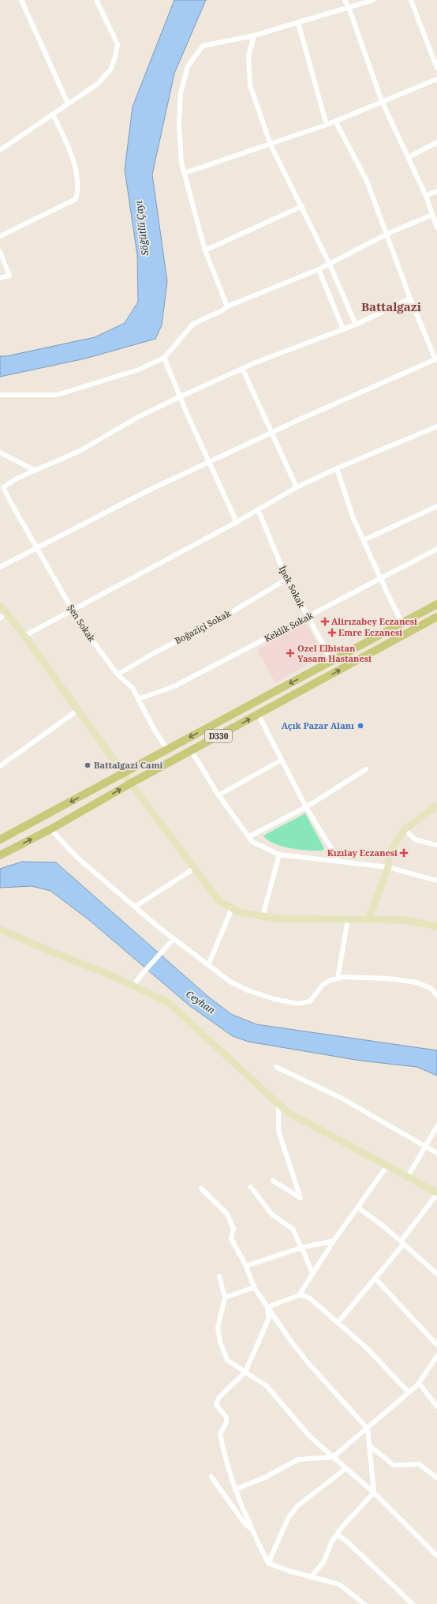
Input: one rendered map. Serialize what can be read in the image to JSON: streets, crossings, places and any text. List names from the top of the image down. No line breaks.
{"streets":{"main road":["D330"],"street":["İpek Sokak","Şen Sokak","Boğaziçi Sokak","Keklik Sokak"]},"crossings":[["İpek Sokak","Boğaziçi Sokak"],["İpek Sokak","Keklik Sokak"],["İpek Sokak","D330"],["Şen Sokak","Boğaziçi Sokak"],["Şen Sokak","Keklik Sokak"],["Şen Sokak","D330"]],"districts":["Battalgazi"],"water":["Söğütlü Çayı","Ceyhan"],"places":{"health":["Alirızabey Eczanesi","Emre Eczanesi","Ozel Elbistan Yasam Hastanesi","Kızılay Eczanesi"],"other":["Açık Pazar Alanı","Battalgazi Cami"]}}
